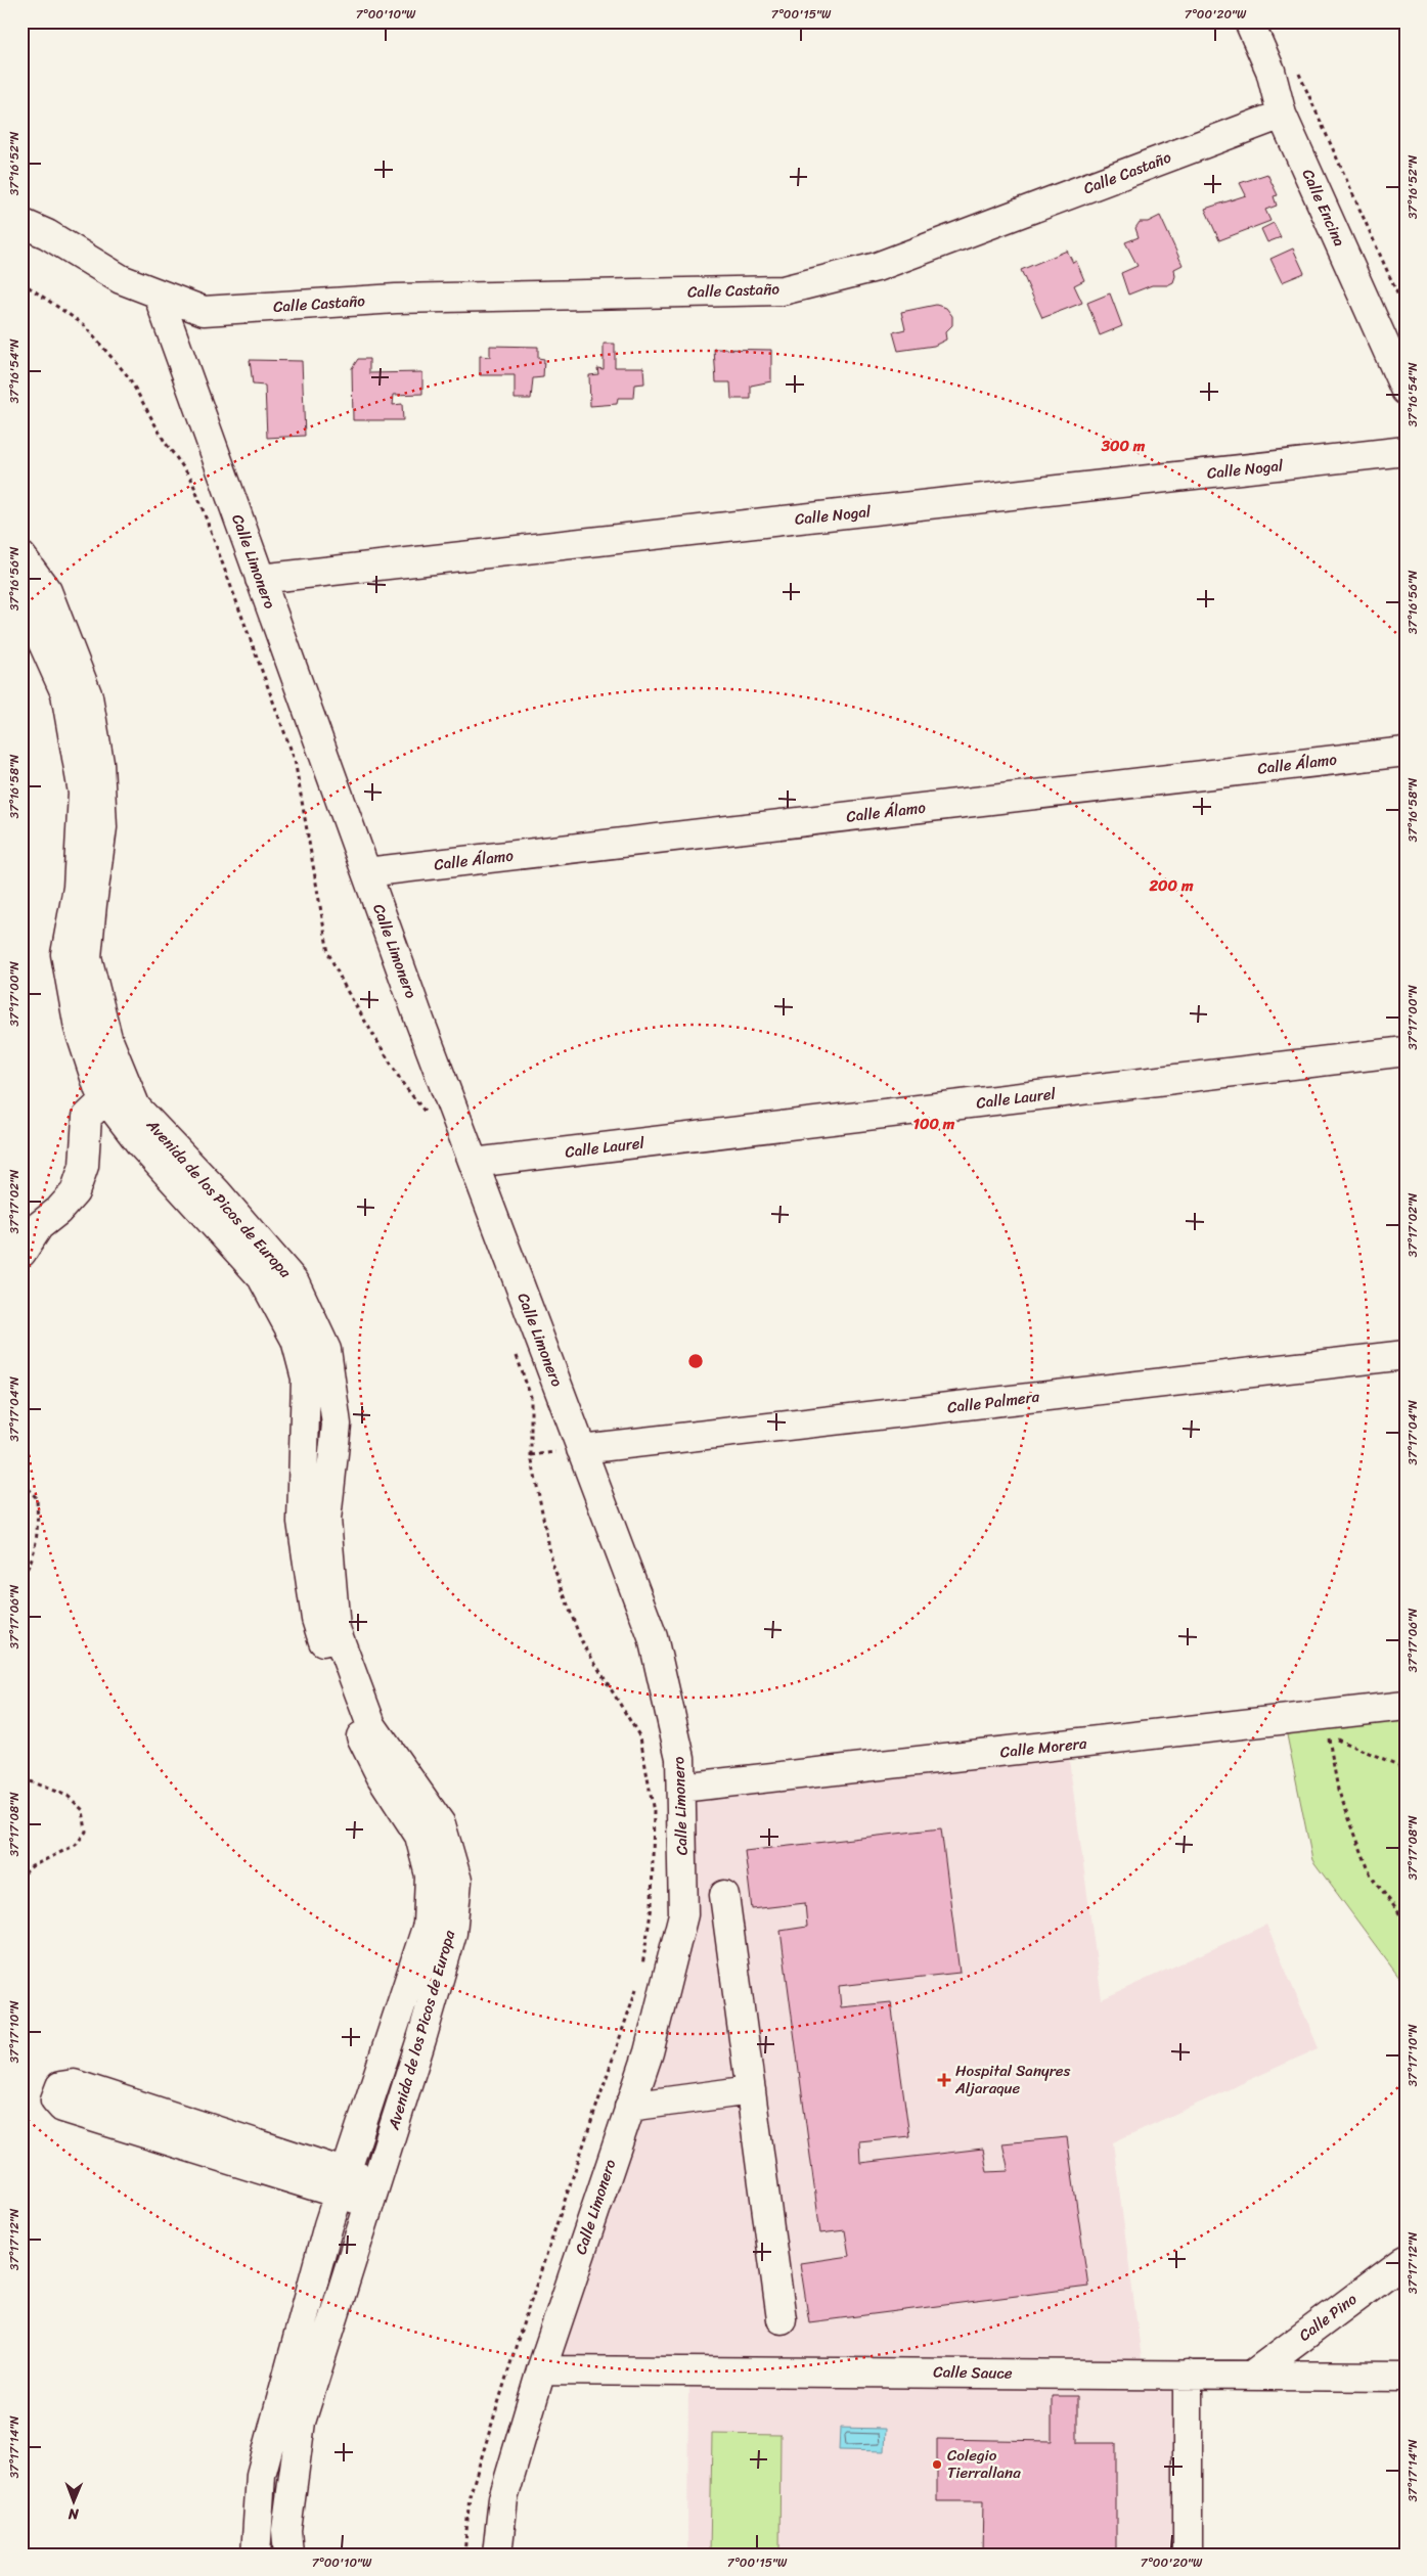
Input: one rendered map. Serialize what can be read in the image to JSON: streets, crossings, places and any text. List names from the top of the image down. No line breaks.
{"streets":{"street":["Calle Castaño","Calle Encina","Calle Nogal","Calle Limonero","Calle Álamo","Calle Laurel","Avenida de los Picos de Europa","Calle Palmera","Calle Morera","Calle Pino","Calle Sauce"]},"crossings":[["Calle Castaño","Calle Encina"],["Calle Castaño","Calle Limonero"],["Calle Nogal","Calle Limonero"],["Calle Limonero","Calle Álamo"],["Calle Limonero","Calle Laurel"],["Calle Limonero","Calle Palmera"],["Calle Limonero","Calle Morera"],["Calle Limonero","Calle Sauce"],["Calle Pino","Calle Sauce"]],"places":{"health":["Hospital Sanyres Aljaraque"],"other":["Colegio Tierrallana"]},"north":"bottom","coordinates":["7°00'10\"W","7°00'15\"W","7°00'20\"W","37°16'52\"N","37°16'54\"N","37°16'56\"N","37°16'58\"N","37°17'00\"N","37°17'02\"N","37°17'04\"N","37°17'06\"N","37°17'08\"N","37°17'10\"N","37°17'12\"N","37°17'14\"N"],"rings":["300 m","200 m","100 m"]}
